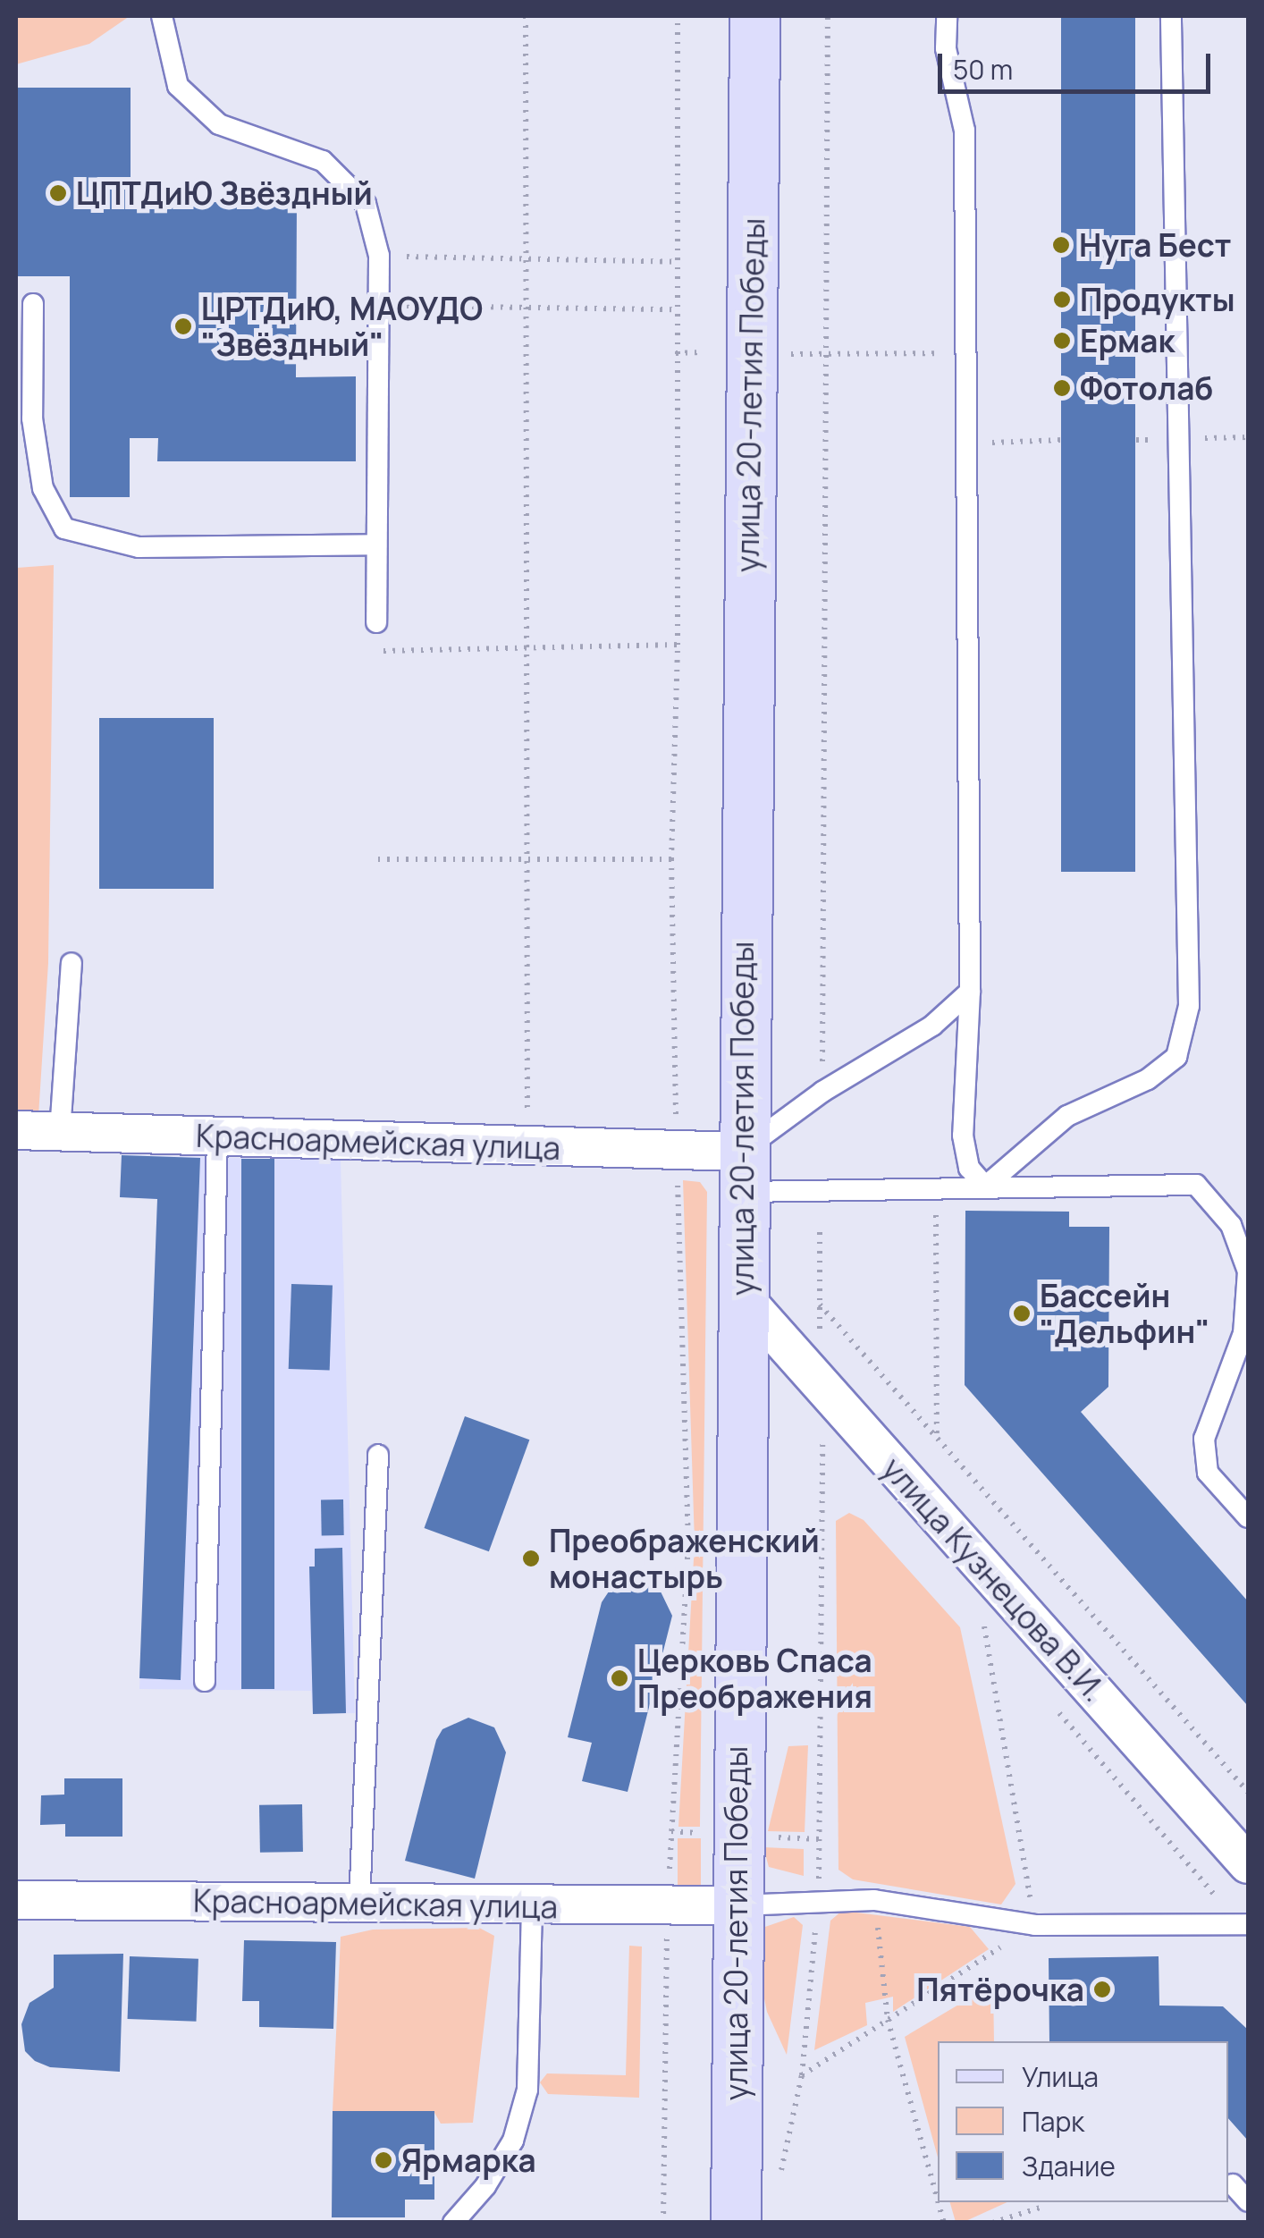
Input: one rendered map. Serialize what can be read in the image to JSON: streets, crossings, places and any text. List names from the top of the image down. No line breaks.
{"streets":{"street":["улица 20-летия Победы","Красноармейская улица","улица Кузнецова В.И."]},"crossings":[["улица 20-летия Победы","Красноармейская улица"],["улица 20-летия Победы","улица Кузнецова В.И."]],"places":["ЦПТДиЮ Звёздный","Нуга Бест","Продукты","ЦРТДиЮ, МАОУДО \"Звёздный\"","Ермак","Фотолаб","Бассейн \"Дельфин\"","Преображенский монастырь","Церковь Спаса Преображения","Пятёрочка","Ярмарка"],"legend":["Улица","Парк","Здание"],"scale_bar":"50 m"}
